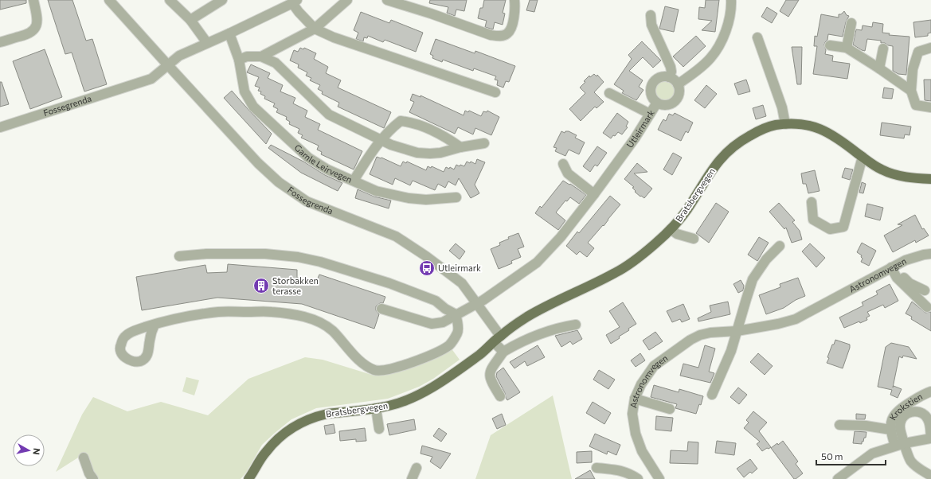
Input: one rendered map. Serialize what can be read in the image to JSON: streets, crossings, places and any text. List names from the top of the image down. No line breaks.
{"streets":{"main road":["Bratsbergvegen"],"street":["Fossegrenda","Utleirmark","Gamle Leirvegen","Astronomvegen","Krokstien"]},"crossings":[["Fossegrenda","Utleirmark"],["Fossegrenda","Bratsbergvegen"]],"places":{"bus stop":["Utleirmark"],"building":["Storbakken terasse"]},"scale_bar":"50 m","north":"right"}
